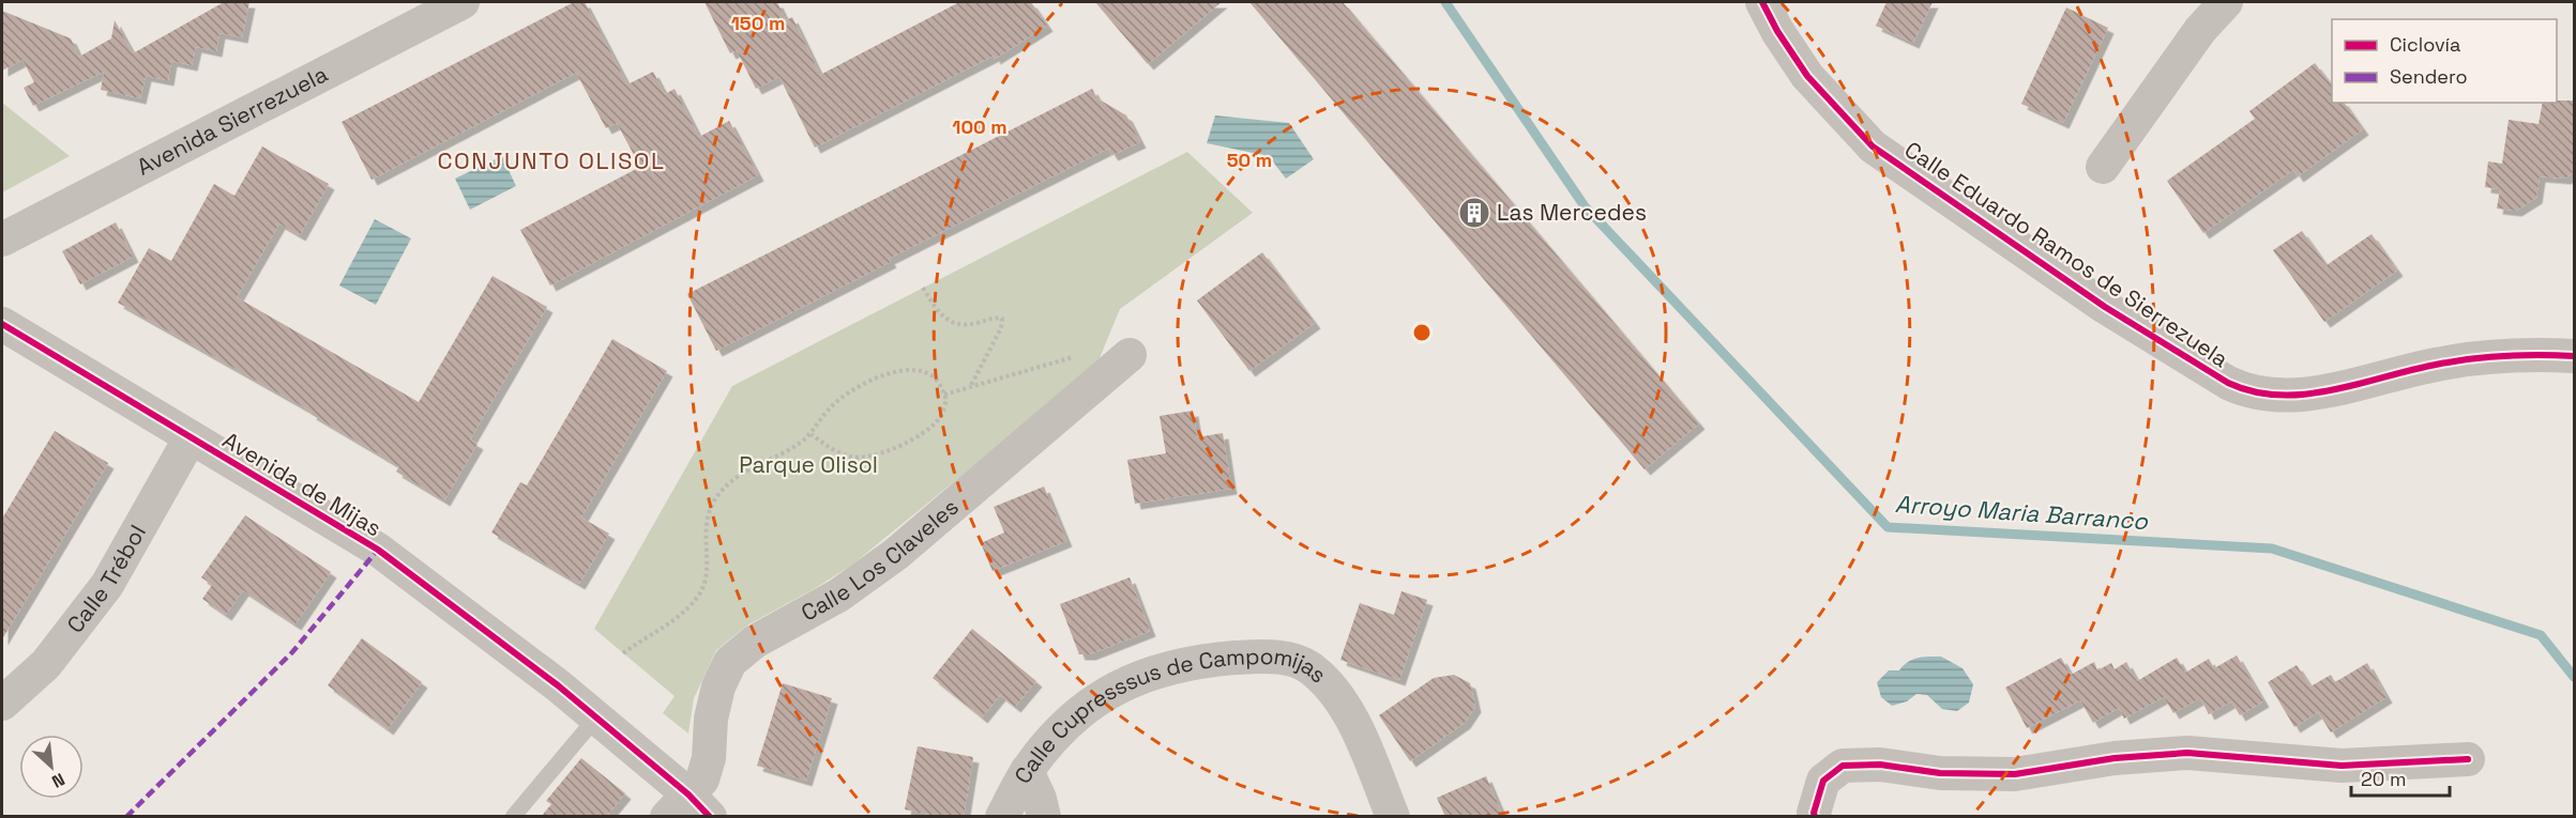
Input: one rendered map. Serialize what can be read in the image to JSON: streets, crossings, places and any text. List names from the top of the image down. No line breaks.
{"streets":{"street":["Avenida Sierrezuela","Calle Eduardo Ramos de Sierrezuela","Avenida de Mijas","Calle Los Claveles","Calle Trébol","Calle Cupresssus de Campomijas"]},"crossings":[["Avenida de Mijas","Calle Los Claveles"],["Avenida de Mijas","Calle Trébol"]],"districts":["CONJUNTO OLISOL"],"water":["Arroyo Maria Barranco"],"parks":["Parque Olisol"],"places":{"building":["Las Mercedes"]},"legend":["Ciclovía","Sendero"],"scale_bar":"20 m","north":"bottom right","rings":["150 m","100 m","50 m"]}
